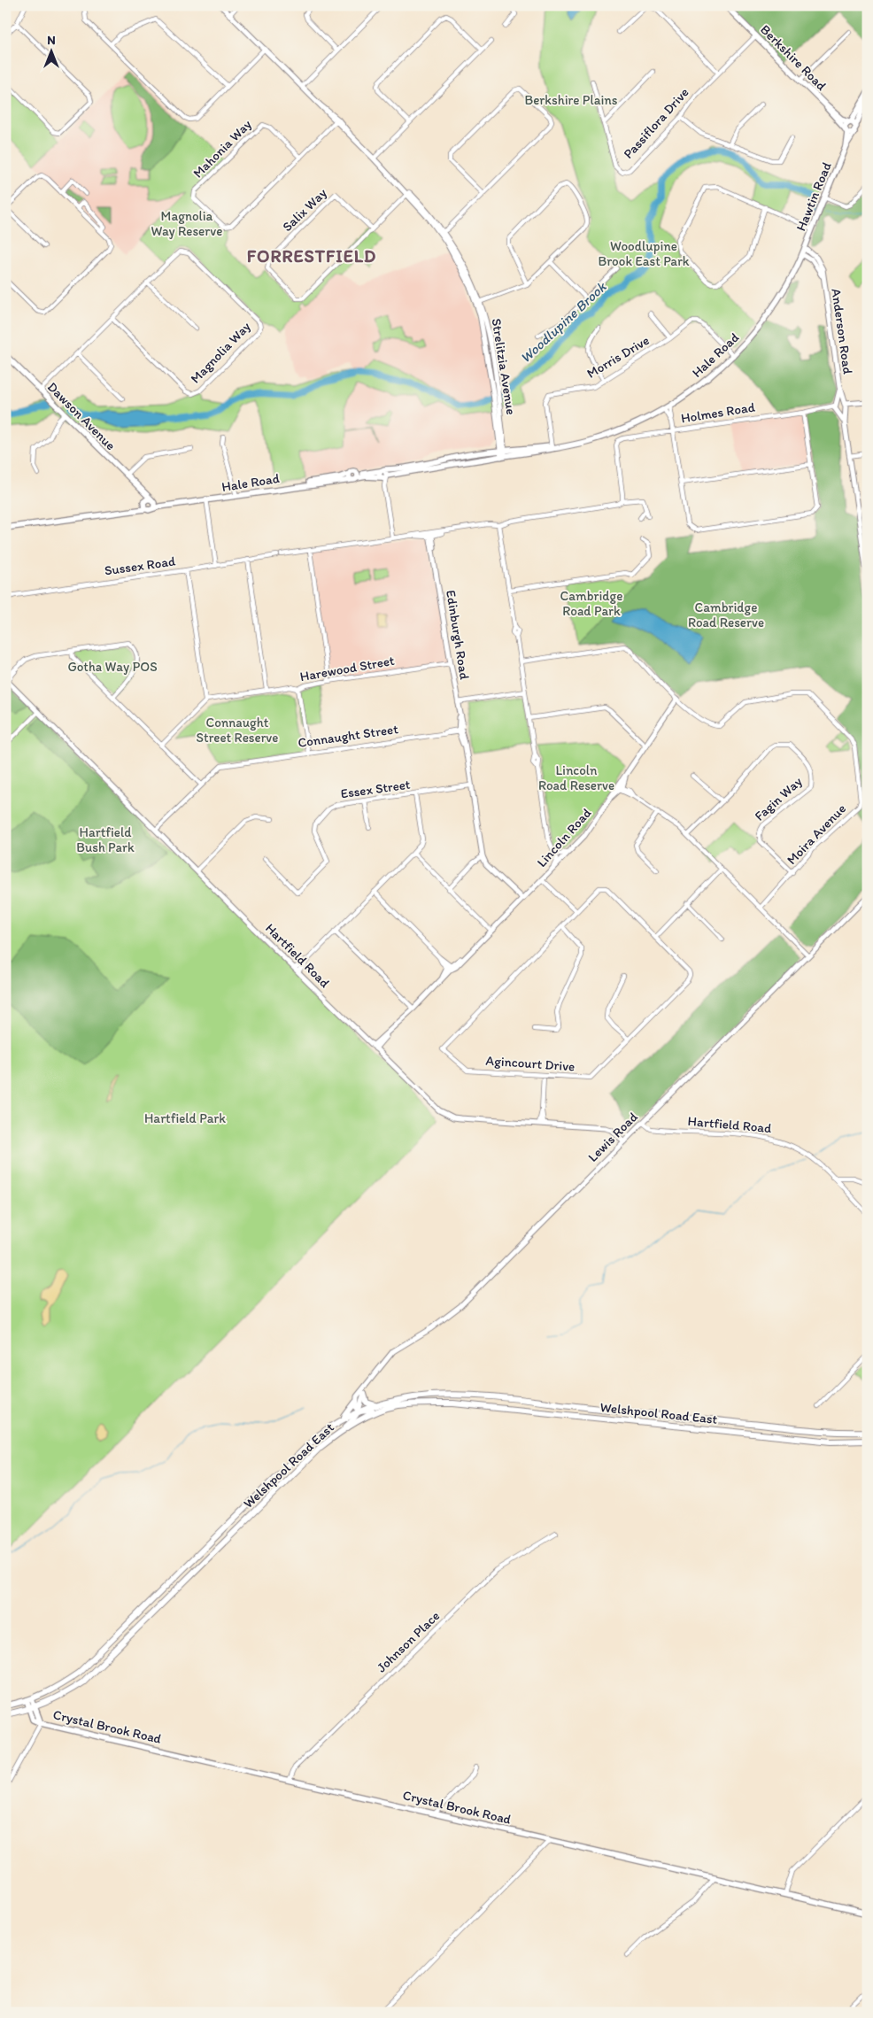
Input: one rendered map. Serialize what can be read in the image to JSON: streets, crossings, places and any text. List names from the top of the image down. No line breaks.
{"streets":{"main road":["Berkshire Road","Hawtin Road","Hale Road","Dawson Avenue","Welshpool Road East","Crystal Brook Road"],"street":["Passiflora Drive","Mahonia Way","Salix Way","Anderson Road","Magnolia Way","Morris Drive","Strelitzia Avenue","Holmes Road","Sussex Road","Edinburgh Road","Harewood Street","Connaught Street","Essex Street","Fagin Way","Moira Avenue","Lincoln Road","Hartfield Road","Agincourt Drive","Lewis Road","Johnson Place"]},"crossings":[["Berkshire Road","Passiflora Drive"],["Berkshire Road","Hawtin Road"],["Mahonia Way","Strelitzia Avenue"],["Hawtin Road","Anderson Road"],["Hawtin Road","Hale Road"],["Salix Way","Strelitzia Avenue"],["Anderson Road","Hale Road"],["Anderson Road","Holmes Road"],["Hale Road","Morris Drive"],["Hale Road","Strelitzia Avenue"],["Hale Road","Dawson Avenue"],["Holmes Road","Sussex Road"],["Sussex Road","Edinburgh Road"],["Edinburgh Road","Harewood Street"],["Edinburgh Road","Connaught Street"],["Edinburgh Road","Essex Street"],["Edinburgh Road","Lincoln Road"],["Connaught Street","Hartfield Road"],["Fagin Way","Moira Avenue"],["Moira Avenue","Lincoln Road"],["Lincoln Road","Hartfield Road"],["Hartfield Road","Lewis Road"],["Lewis Road","Welshpool Road East"],["Welshpool Road East","Crystal Brook Road"],["Johnson Place","Crystal Brook Road"]],"districts":["FORRESTFIELD"],"water":["Woodlupine Brook"],"parks":["Berkshire Plains","Magnolia Way Reserve","Woodlupine Brook East Park","Cambridge Road Park","Cambridge Road Reserve","Gotha Way POS","Connaught Street Reserve","Lincoln Road Reserve","Hartfield Bush Park","Hartfield Park"],"north":"top"}
